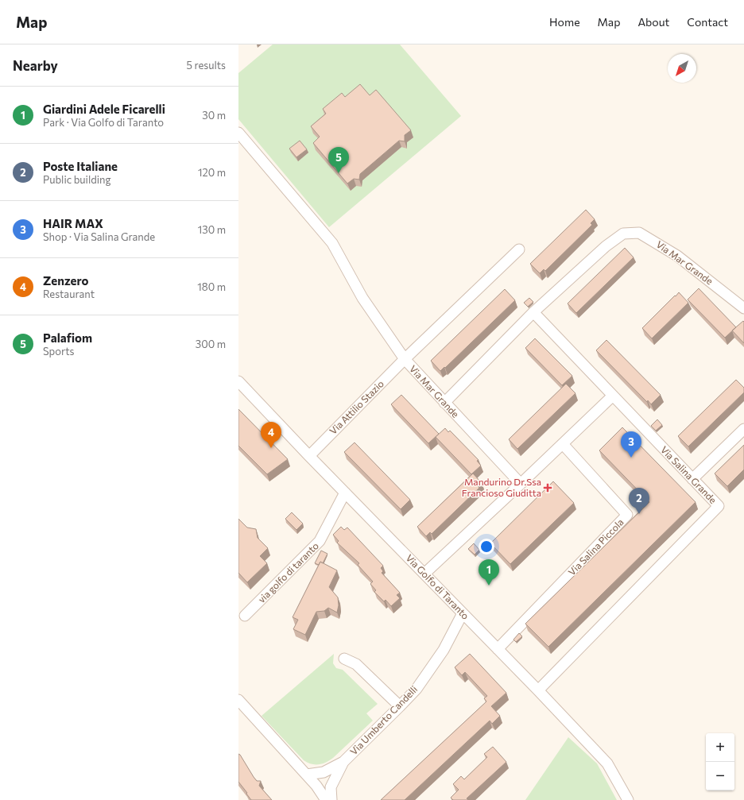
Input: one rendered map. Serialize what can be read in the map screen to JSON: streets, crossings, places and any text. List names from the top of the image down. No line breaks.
{"streets":{"street":["Via Mar Grande","Via Attilio Stazio","Via Salina Grande","Via Salina Piccola","via golfo di taranto","Via Golfo di Taranto","Via Umberto Candelli"]},"crossings":[["Via Mar Grande","Via Attilio Stazio"],["Via Mar Grande","Via Salina Grande"],["Via Attilio Stazio","Via Golfo di Taranto"],["Via Salina Grande","Via Golfo di Taranto"],["Via Salina Piccola","Via Golfo di Taranto"],["via golfo di taranto","Via Golfo di Taranto"],["Via Golfo di Taranto","Via Umberto Candelli"]],"places":{"health":["Mandurino Dr.Ssa Francioso Giuditta"]},"north":"bottom left","page":{"header":"Map","nav":["Home","Map","About","Contact"],"heading":["Nearby","5 results"],"list":[{"mark":"1","name":"Giardini Adele Ficarelli","note":"Park · Via Golfo di Taranto","value":"30 m"},{"mark":"2","name":"Poste Italiane","note":"Public building","value":"120 m"},{"mark":"3","name":"HAIR MAX","note":"Shop · Via Salina Grande","value":"130 m"},{"mark":"4","name":"Zenzero","note":"Restaurant","value":"180 m"},{"mark":"5","name":"Palafiom","note":"Sports","value":"300 m"}],"pins":["5","4","3","2","1"],"map_buttons":["+","−"]}}
